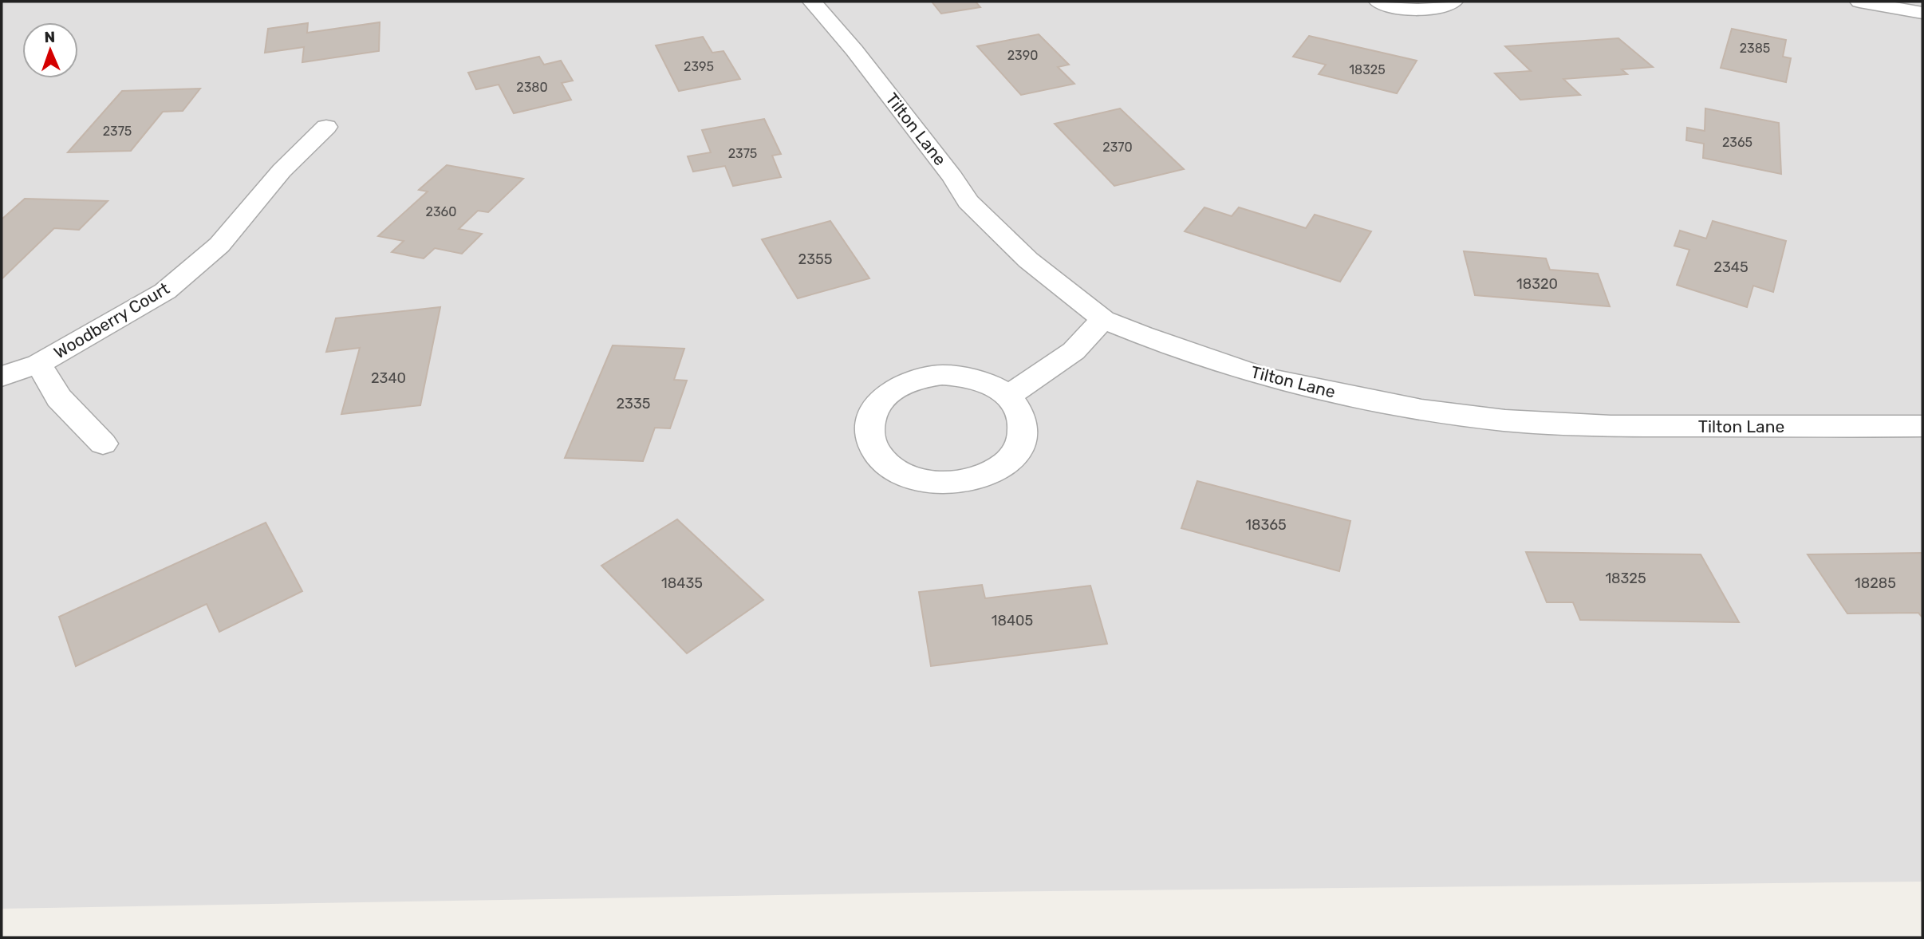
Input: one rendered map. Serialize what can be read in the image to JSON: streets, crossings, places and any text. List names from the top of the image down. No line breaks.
{"streets":{"street":["Tilton Lane","Woodberry Court"]},"house_numbers":["2385","2390","2395","18325","2380","2375","2365","2370","2375","2360","2355","2345","18320","2340","2335","18365","18325","18435","18285","18405"],"north":"top"}
